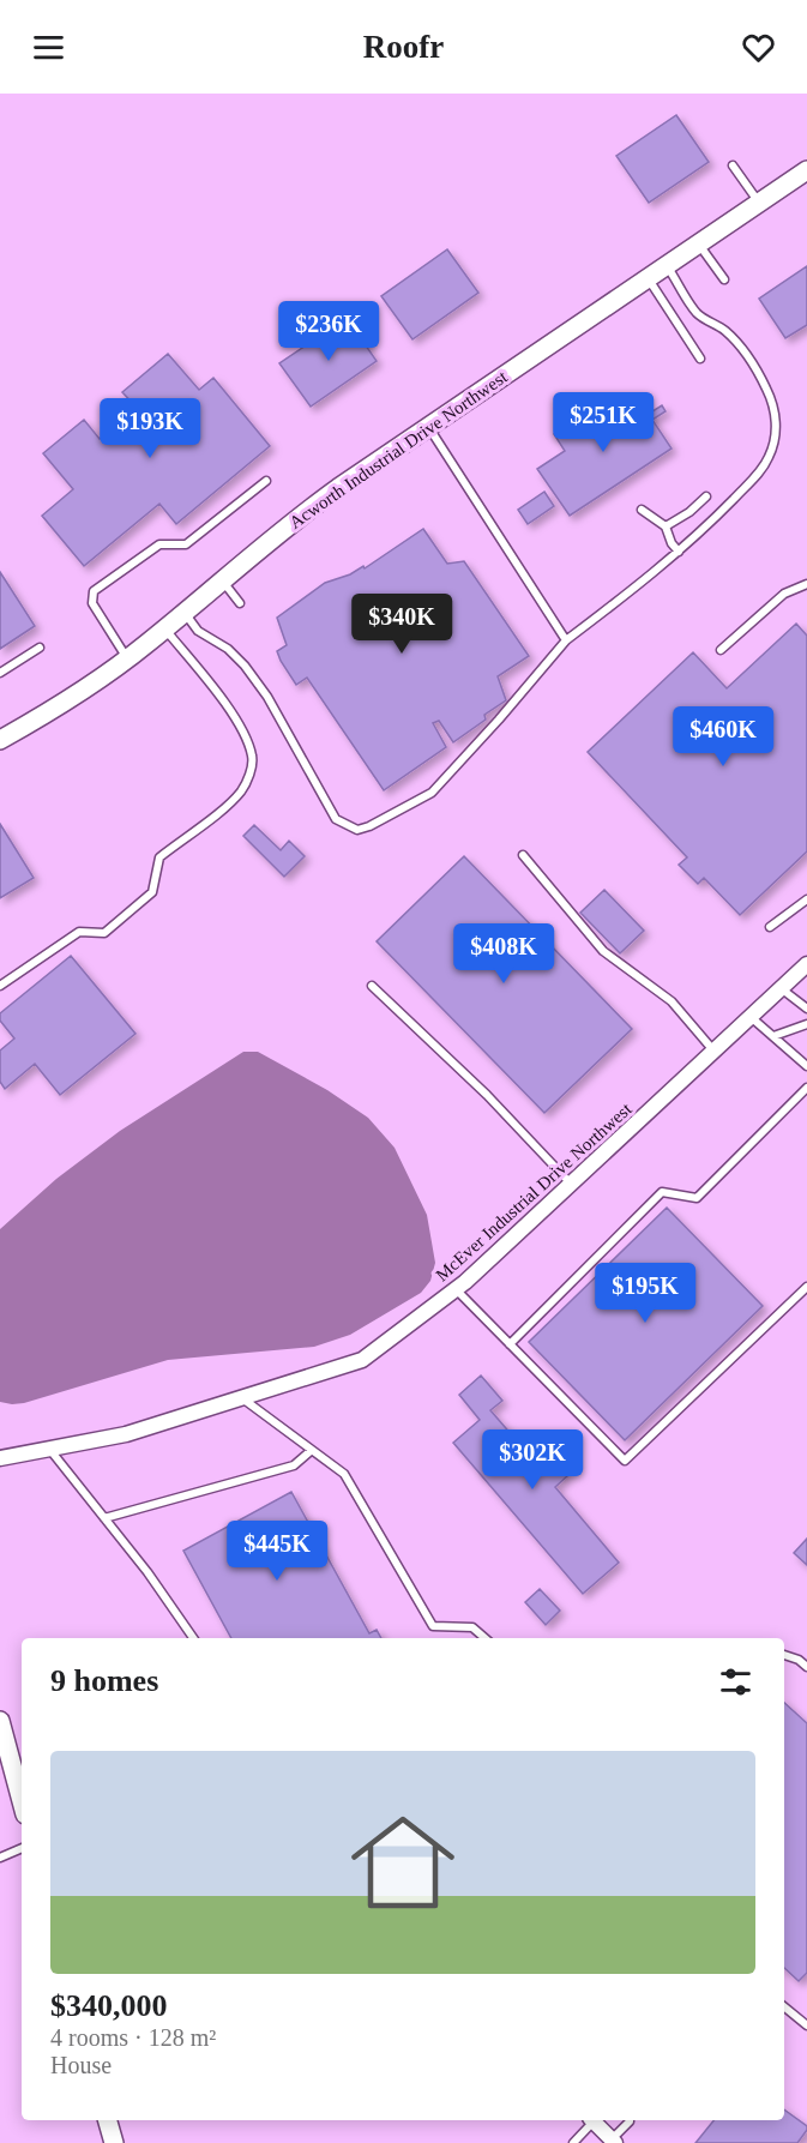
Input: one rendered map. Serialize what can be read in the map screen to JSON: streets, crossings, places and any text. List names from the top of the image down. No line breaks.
{"streets":{"street":["Acworth Industrial Drive Northwest","McEver Industrial Drive Northwest"]},"page":{"header":"Roofr","price":["$236K","$251K","$193K","$340K","$460K","$408K","$195K","$302K","$445K"],"heading":"9 homes","list":[{"name":"$340,000","note":"4 rooms · 128 m² · House"}]}}
